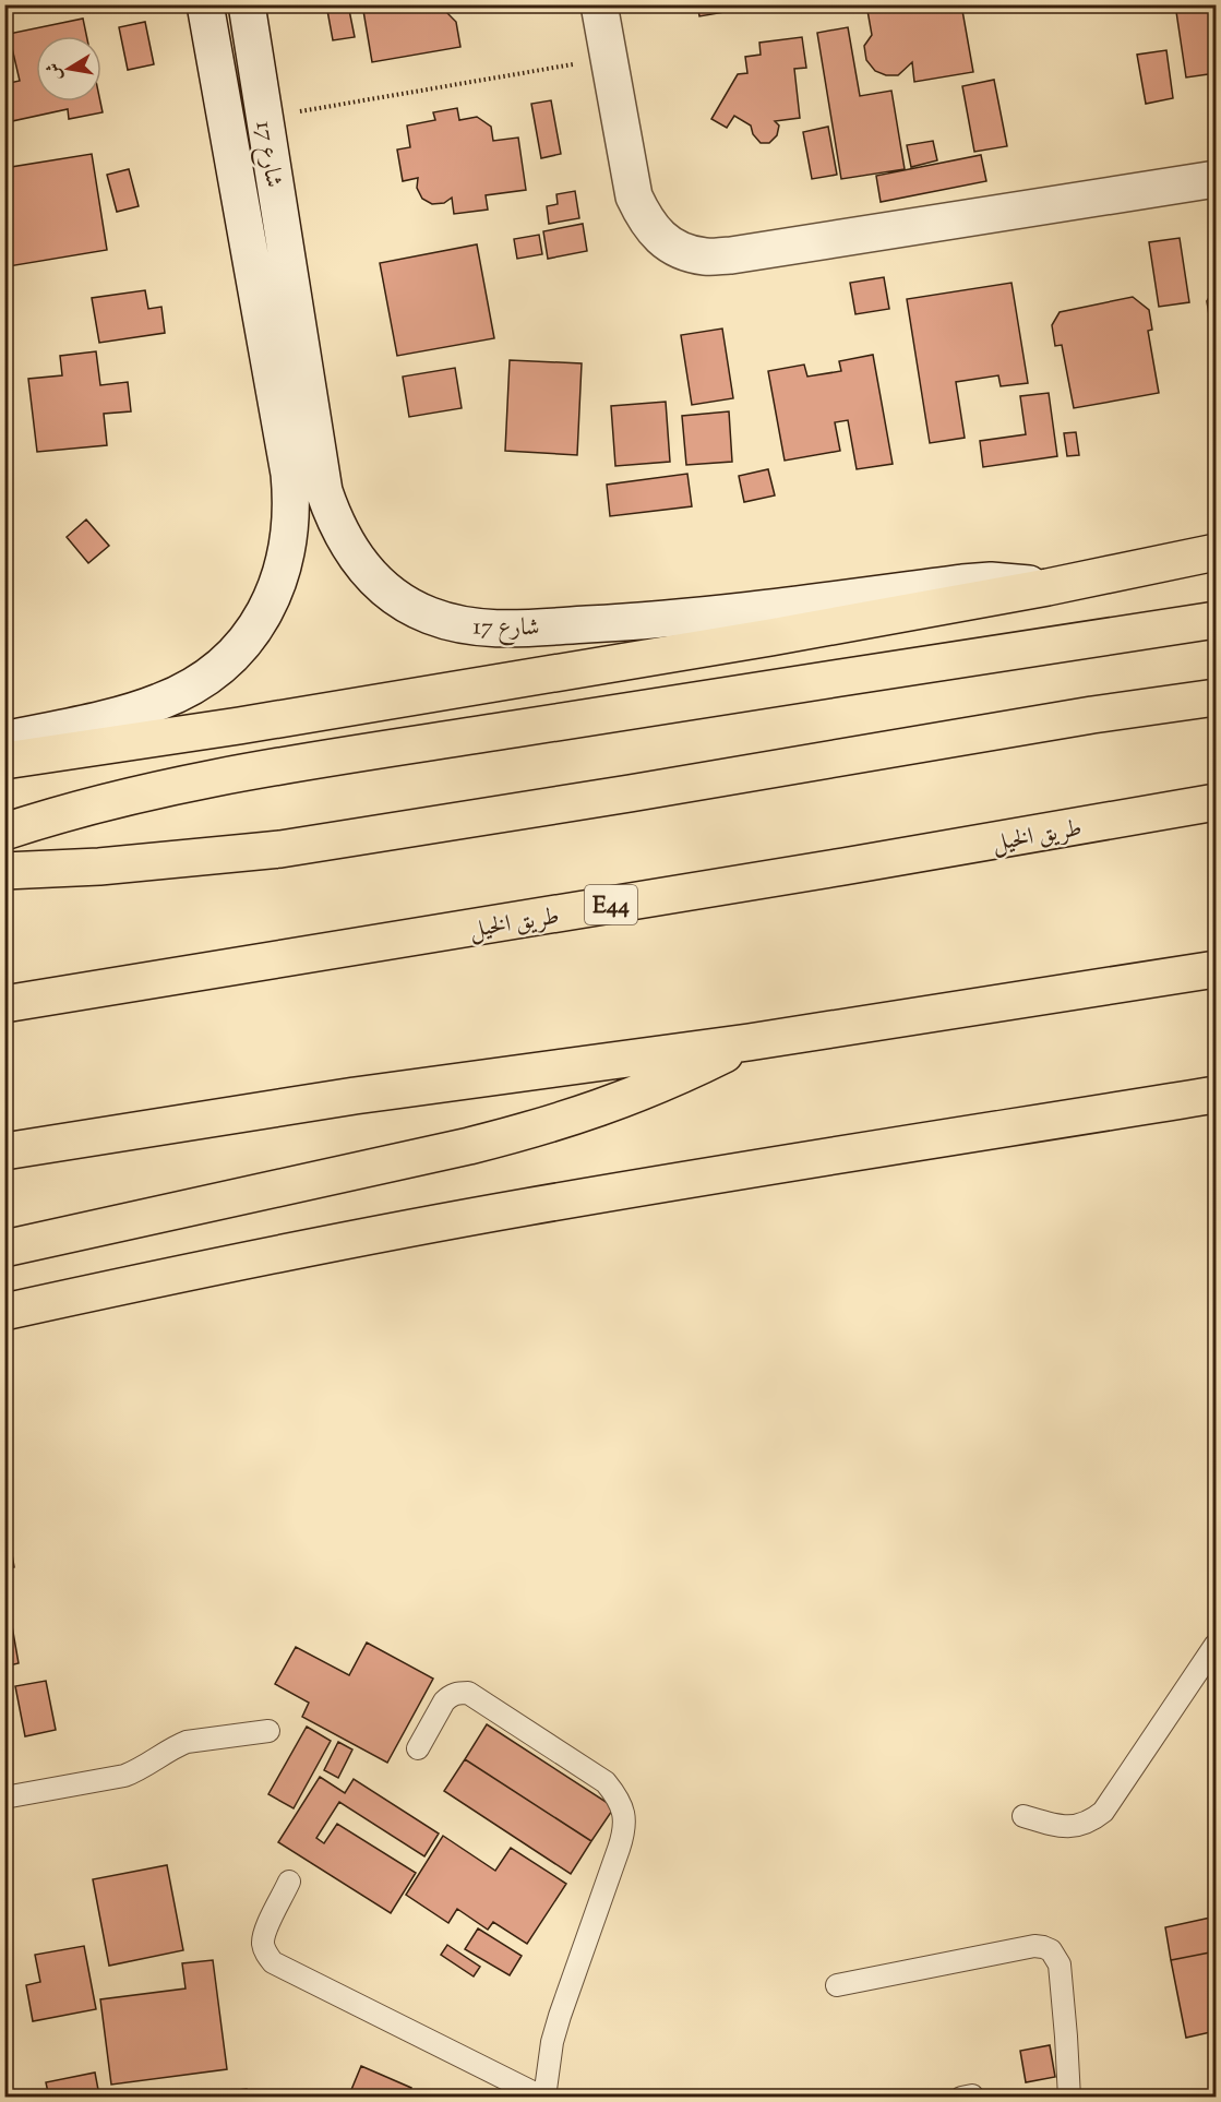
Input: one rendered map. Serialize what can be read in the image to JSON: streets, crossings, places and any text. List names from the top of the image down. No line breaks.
{"streets":{"highway":["طريق الخيل","E44"],"street":["17 شارع"]},"north":"left"}
